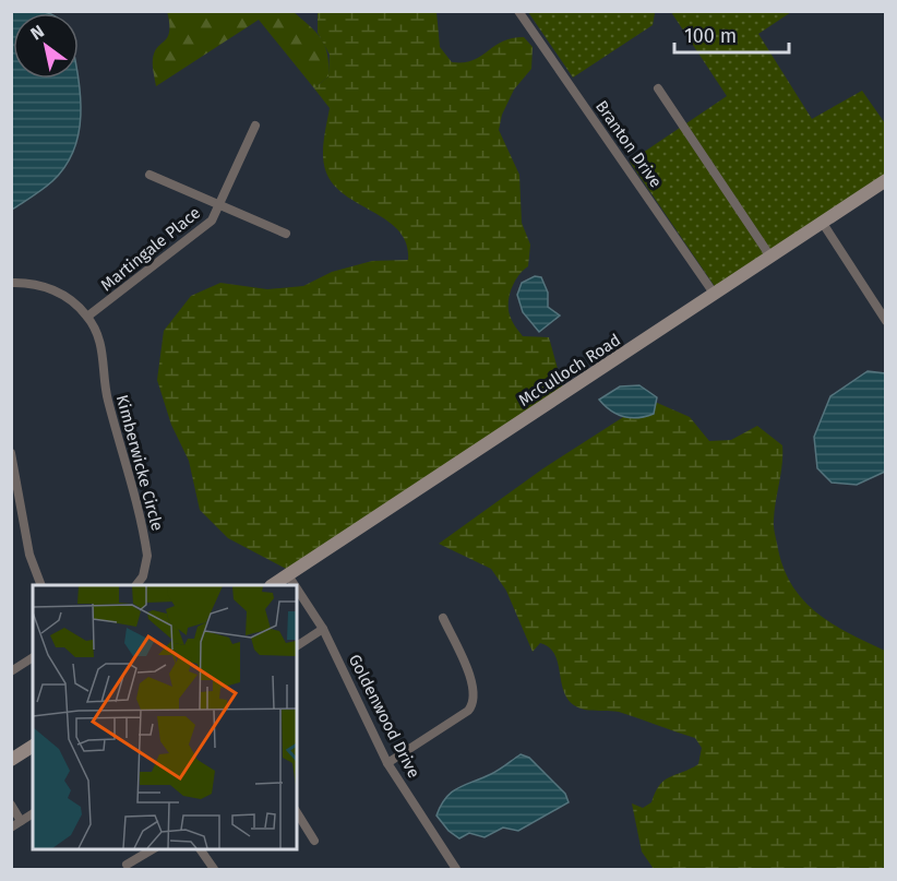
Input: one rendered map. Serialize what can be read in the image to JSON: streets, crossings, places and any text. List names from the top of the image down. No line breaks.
{"streets":{"street":["Branton Drive","Martingale Place","McCulloch Road","Kimberwicke Circle","Goldenwood Drive"]},"crossings":[["Branton Drive","McCulloch Road"],["Martingale Place","Kimberwicke Circle"],["McCulloch Road","Goldenwood Drive"]],"scale_bar":"100 m","north":"top left"}
